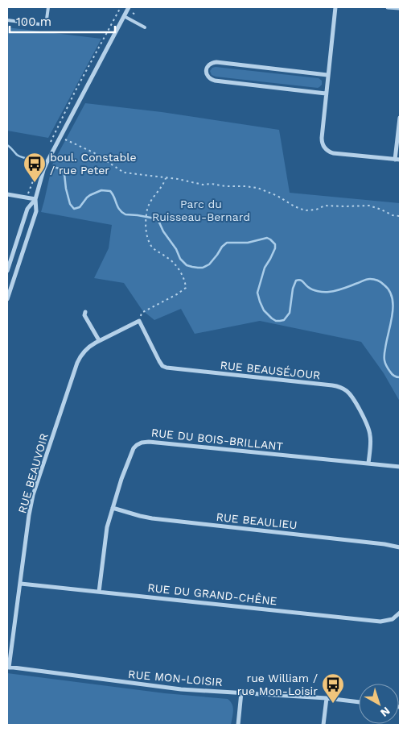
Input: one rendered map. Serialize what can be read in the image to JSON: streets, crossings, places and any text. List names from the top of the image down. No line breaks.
{"streets":{"street":["RUE BEAUSÉJOUR","RUE DU BOIS-BRILLANT","RUE BEAUVOIR","RUE BEAULIEU","RUE DU GRAND-CHÊNE","RUE MON-LOISIR"]},"crossings":[["RUE BEAUSÉJOUR","RUE DU BOIS-BRILLANT"],["RUE BEAUSÉJOUR","RUE BEAUVOIR"],["RUE DU BOIS-BRILLANT","RUE BEAULIEU"],["RUE DU BOIS-BRILLANT","RUE DU GRAND-CHÊNE"],["RUE BEAUVOIR","RUE DU GRAND-CHÊNE"],["RUE BEAUVOIR","RUE MON-LOISIR"]],"parks":["Parc du Ruisseau-Bernard"],"places":{"bus stop":["boul. Constable / rue Peter","rue William / rue Mon-Loisir"]},"scale_bar":"100 m","north":"bottom right"}
